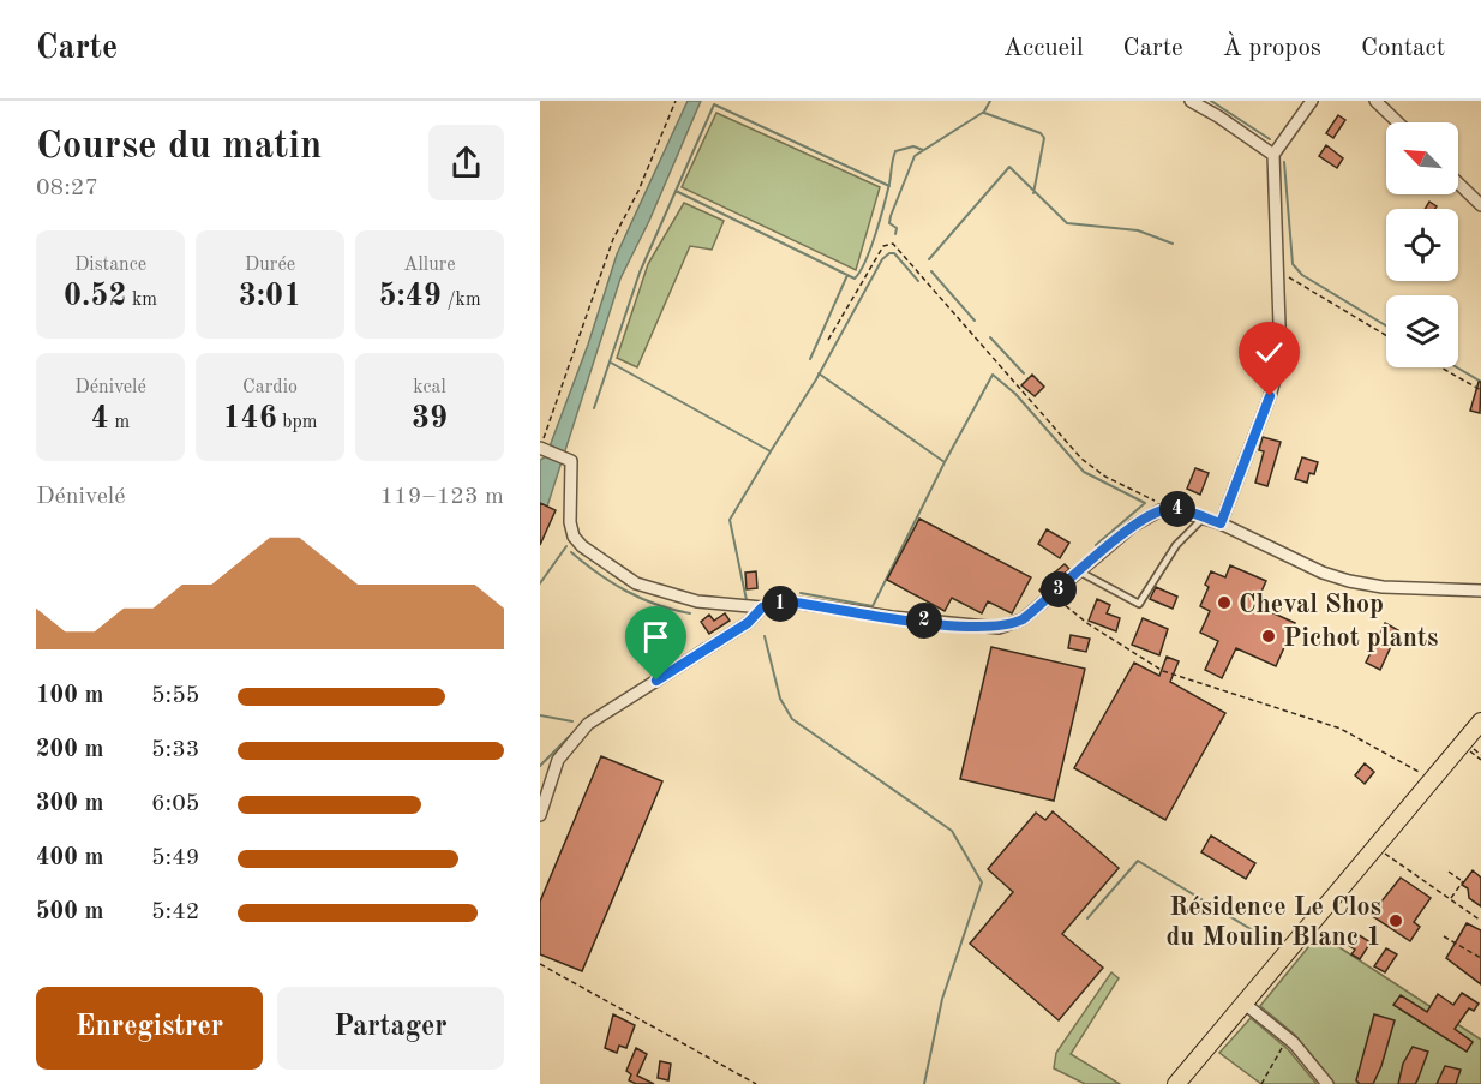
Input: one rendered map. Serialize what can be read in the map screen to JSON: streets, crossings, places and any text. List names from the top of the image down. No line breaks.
{"places":["Cheval Shop","Pichot plants","Résidence Le Clos du Moulin Blanc 1"],"north":"top left","page":{"header":"Carte","nav":["Accueil","Carte","À propos","Contact"],"heading":["Course du matin","08:27"],"stats":[["Distance","0.52 km"],["Durée","3:01"],["Allure","5:49 /km"],["Dénivelé","4 m"],["Cardio","146 bpm"],["kcal","39"]],"chart":["Dénivelé","119–123 m"],"pins":["4","3","1","2"],"list":[{"name":"100 m","note":"5:55"},{"name":"200 m","note":"5:33"},{"name":"300 m","note":"6:05"},{"name":"400 m","note":"5:49"},{"name":"500 m","note":"5:42"}],"buttons":["Enregistrer","Partager"]}}
